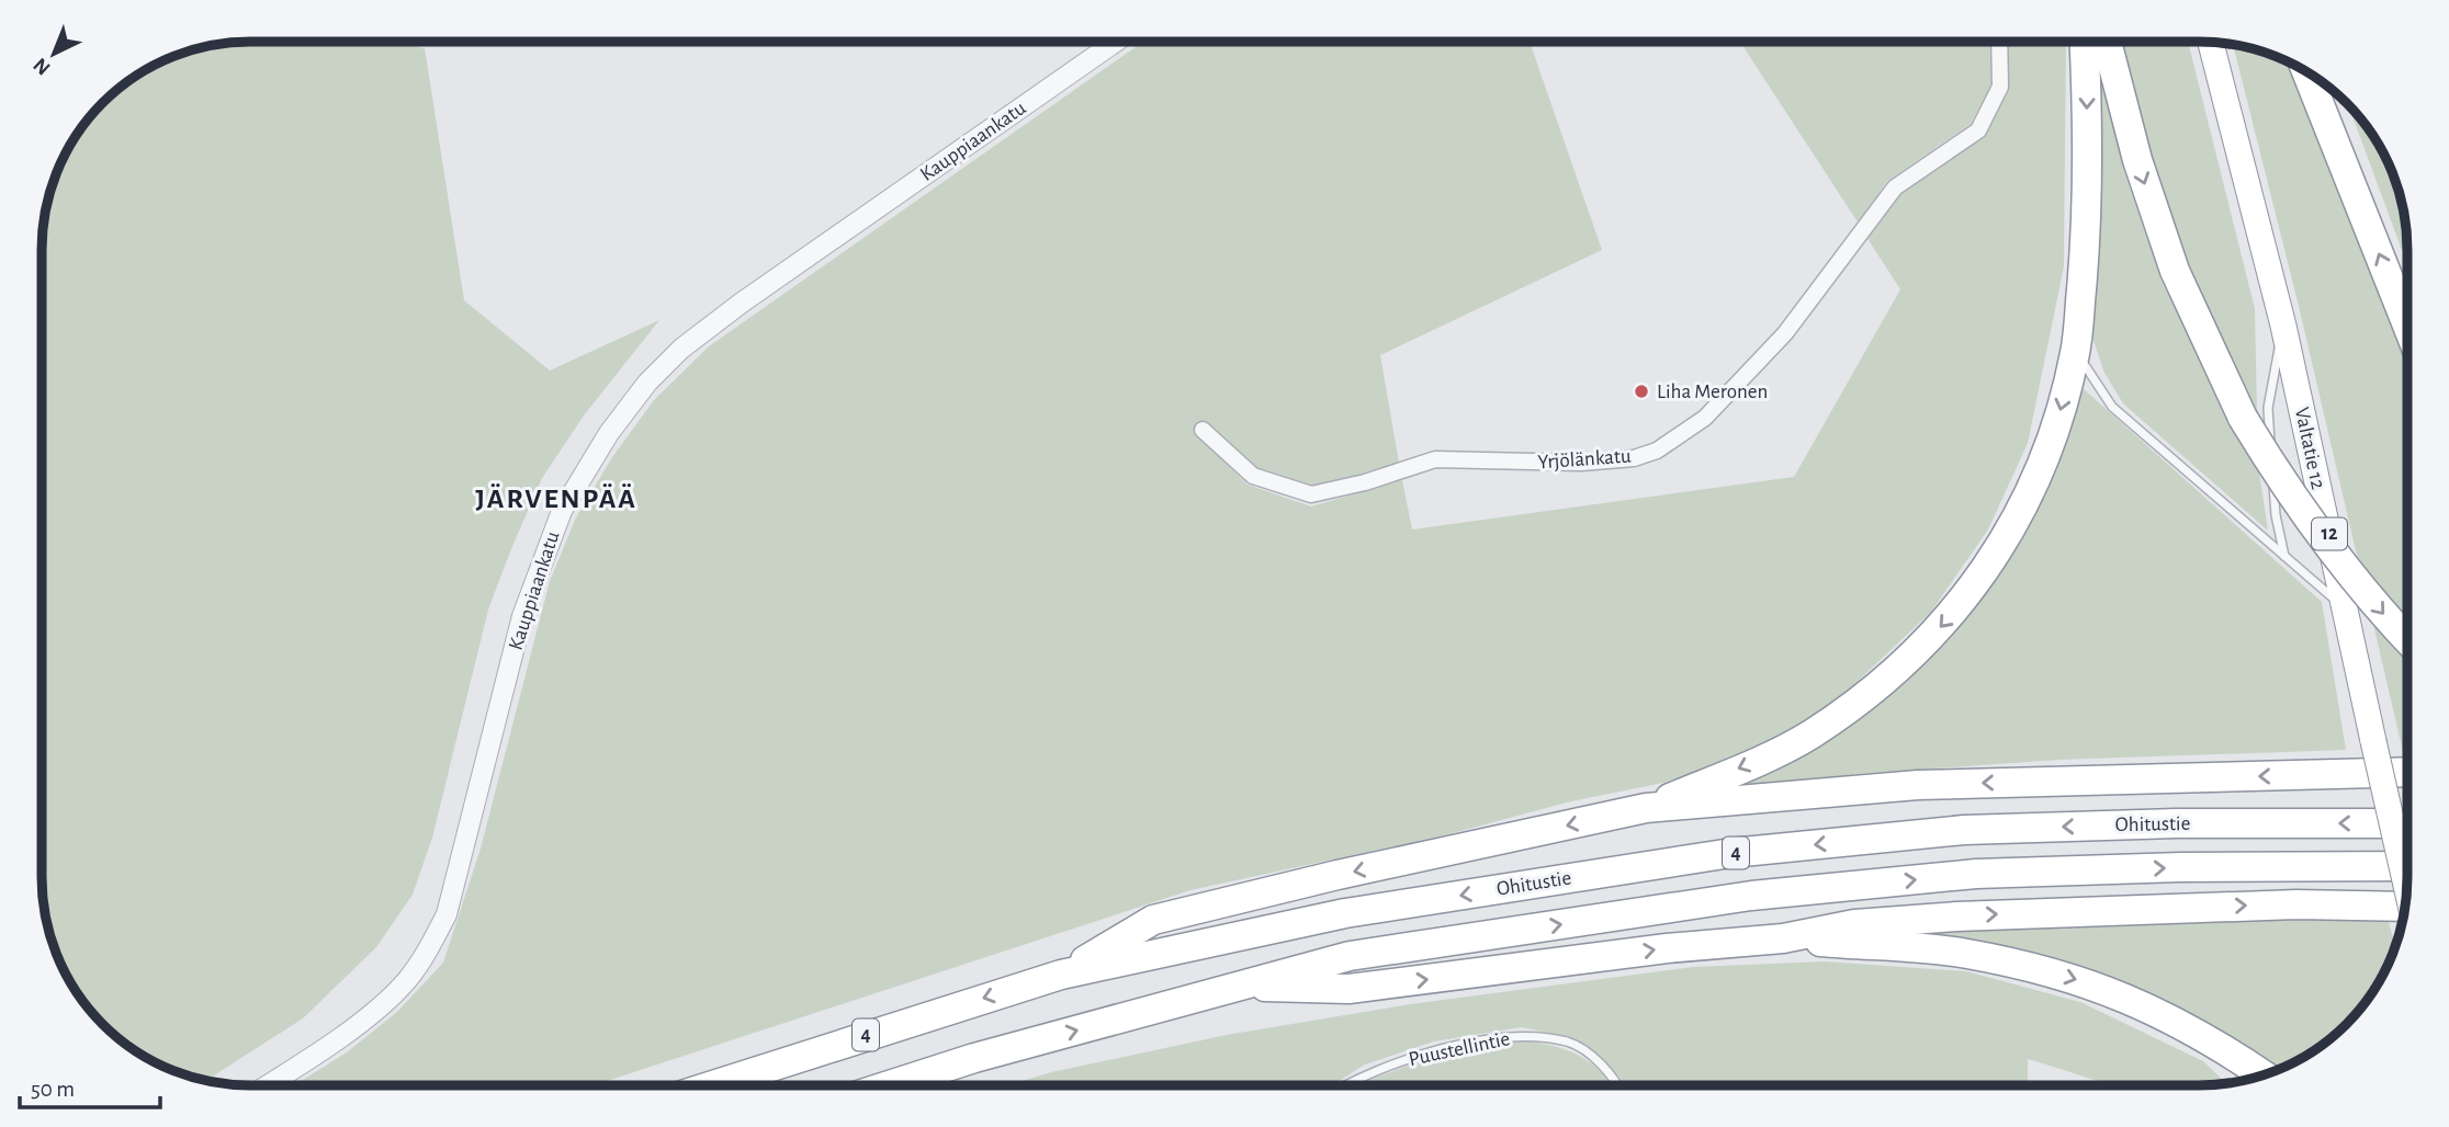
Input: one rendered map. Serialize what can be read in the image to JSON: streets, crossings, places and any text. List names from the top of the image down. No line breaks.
{"streets":{"highway":["Valtatie 12","12","Ohitustie","4"],"street":["Kauppiaankatu","Yrjölänkatu"],"lane":["Puustellintie"]},"districts":["JÄRVENPÄÄ"],"places":["Liha Meronen"],"scale_bar":"50 m","north":"bottom left"}
